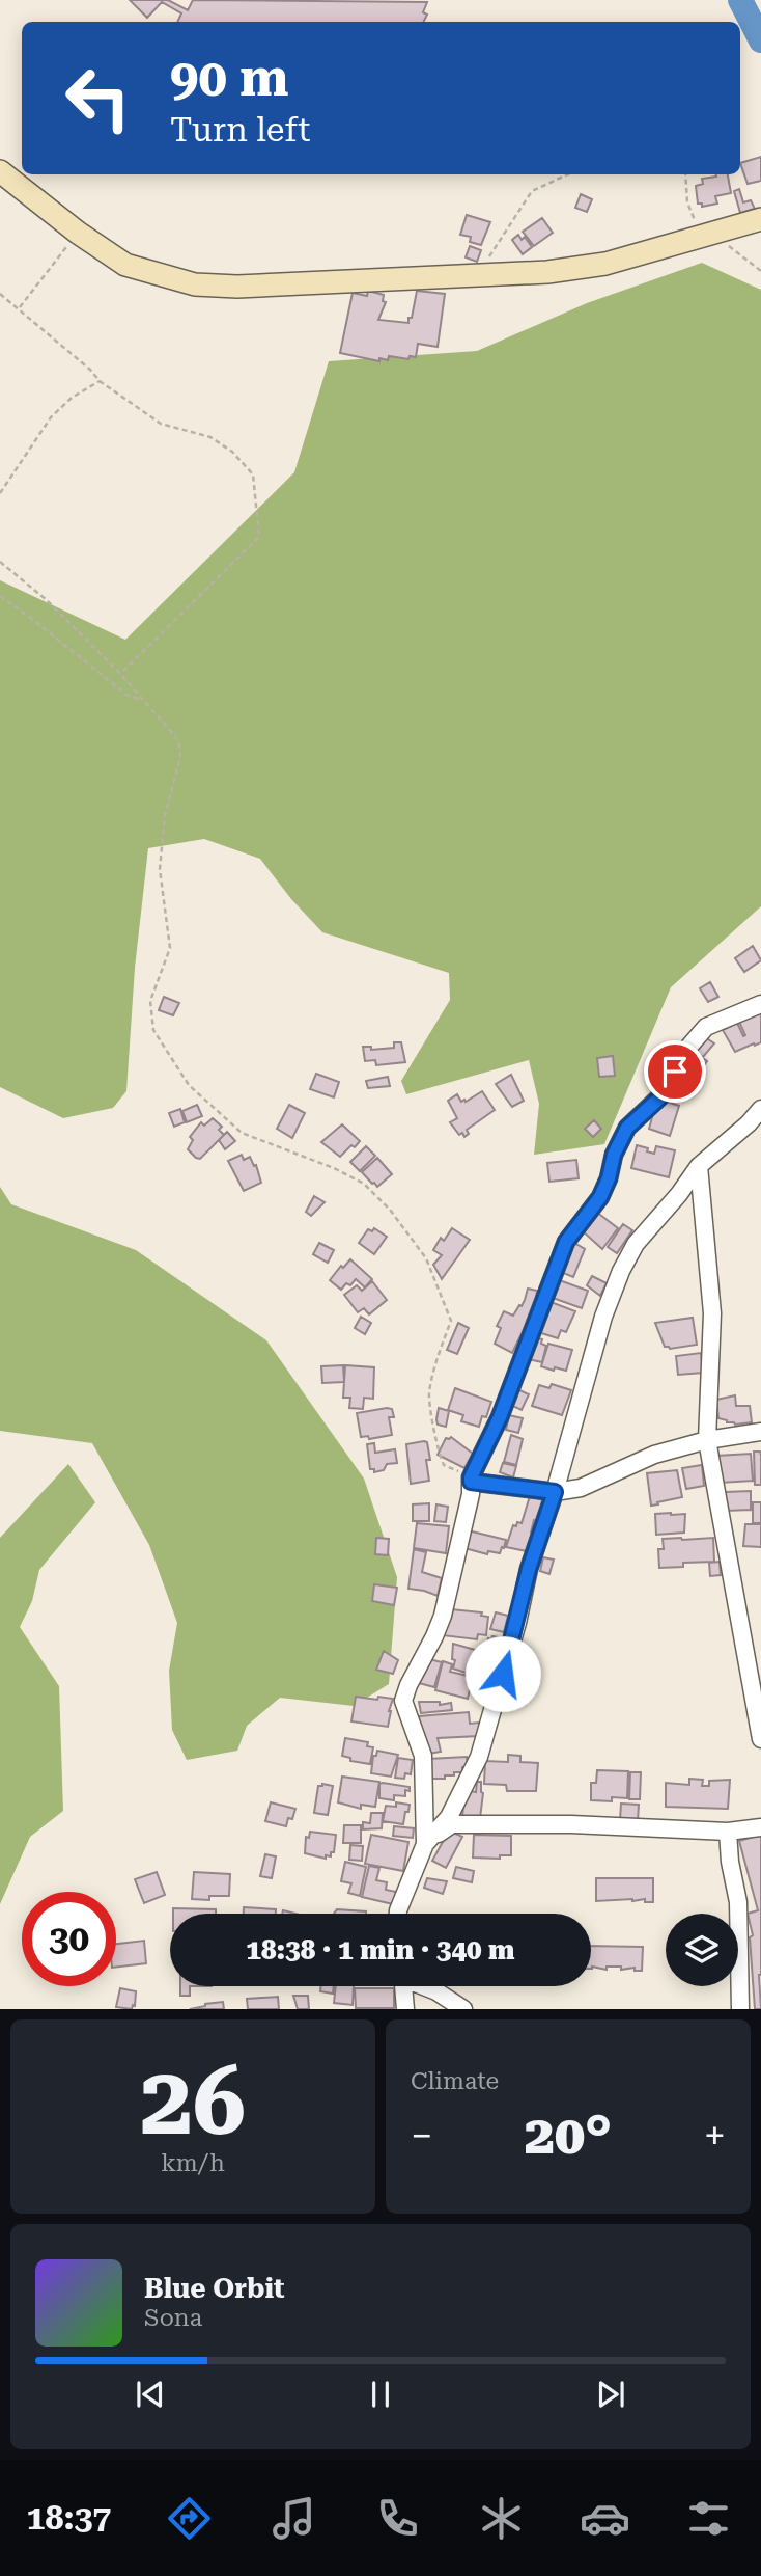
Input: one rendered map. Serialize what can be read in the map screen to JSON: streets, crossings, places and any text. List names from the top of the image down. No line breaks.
{"page":{"turn":["90 m","Turn left"],"limit":"30","trip":"18:38 · 1 min · 340 m","tile":[["26","km/h"],"Climate"],"heat":["−","20°","+"],"song":["Blue Orbit","Sona"],"tabs":"18:37"}}
